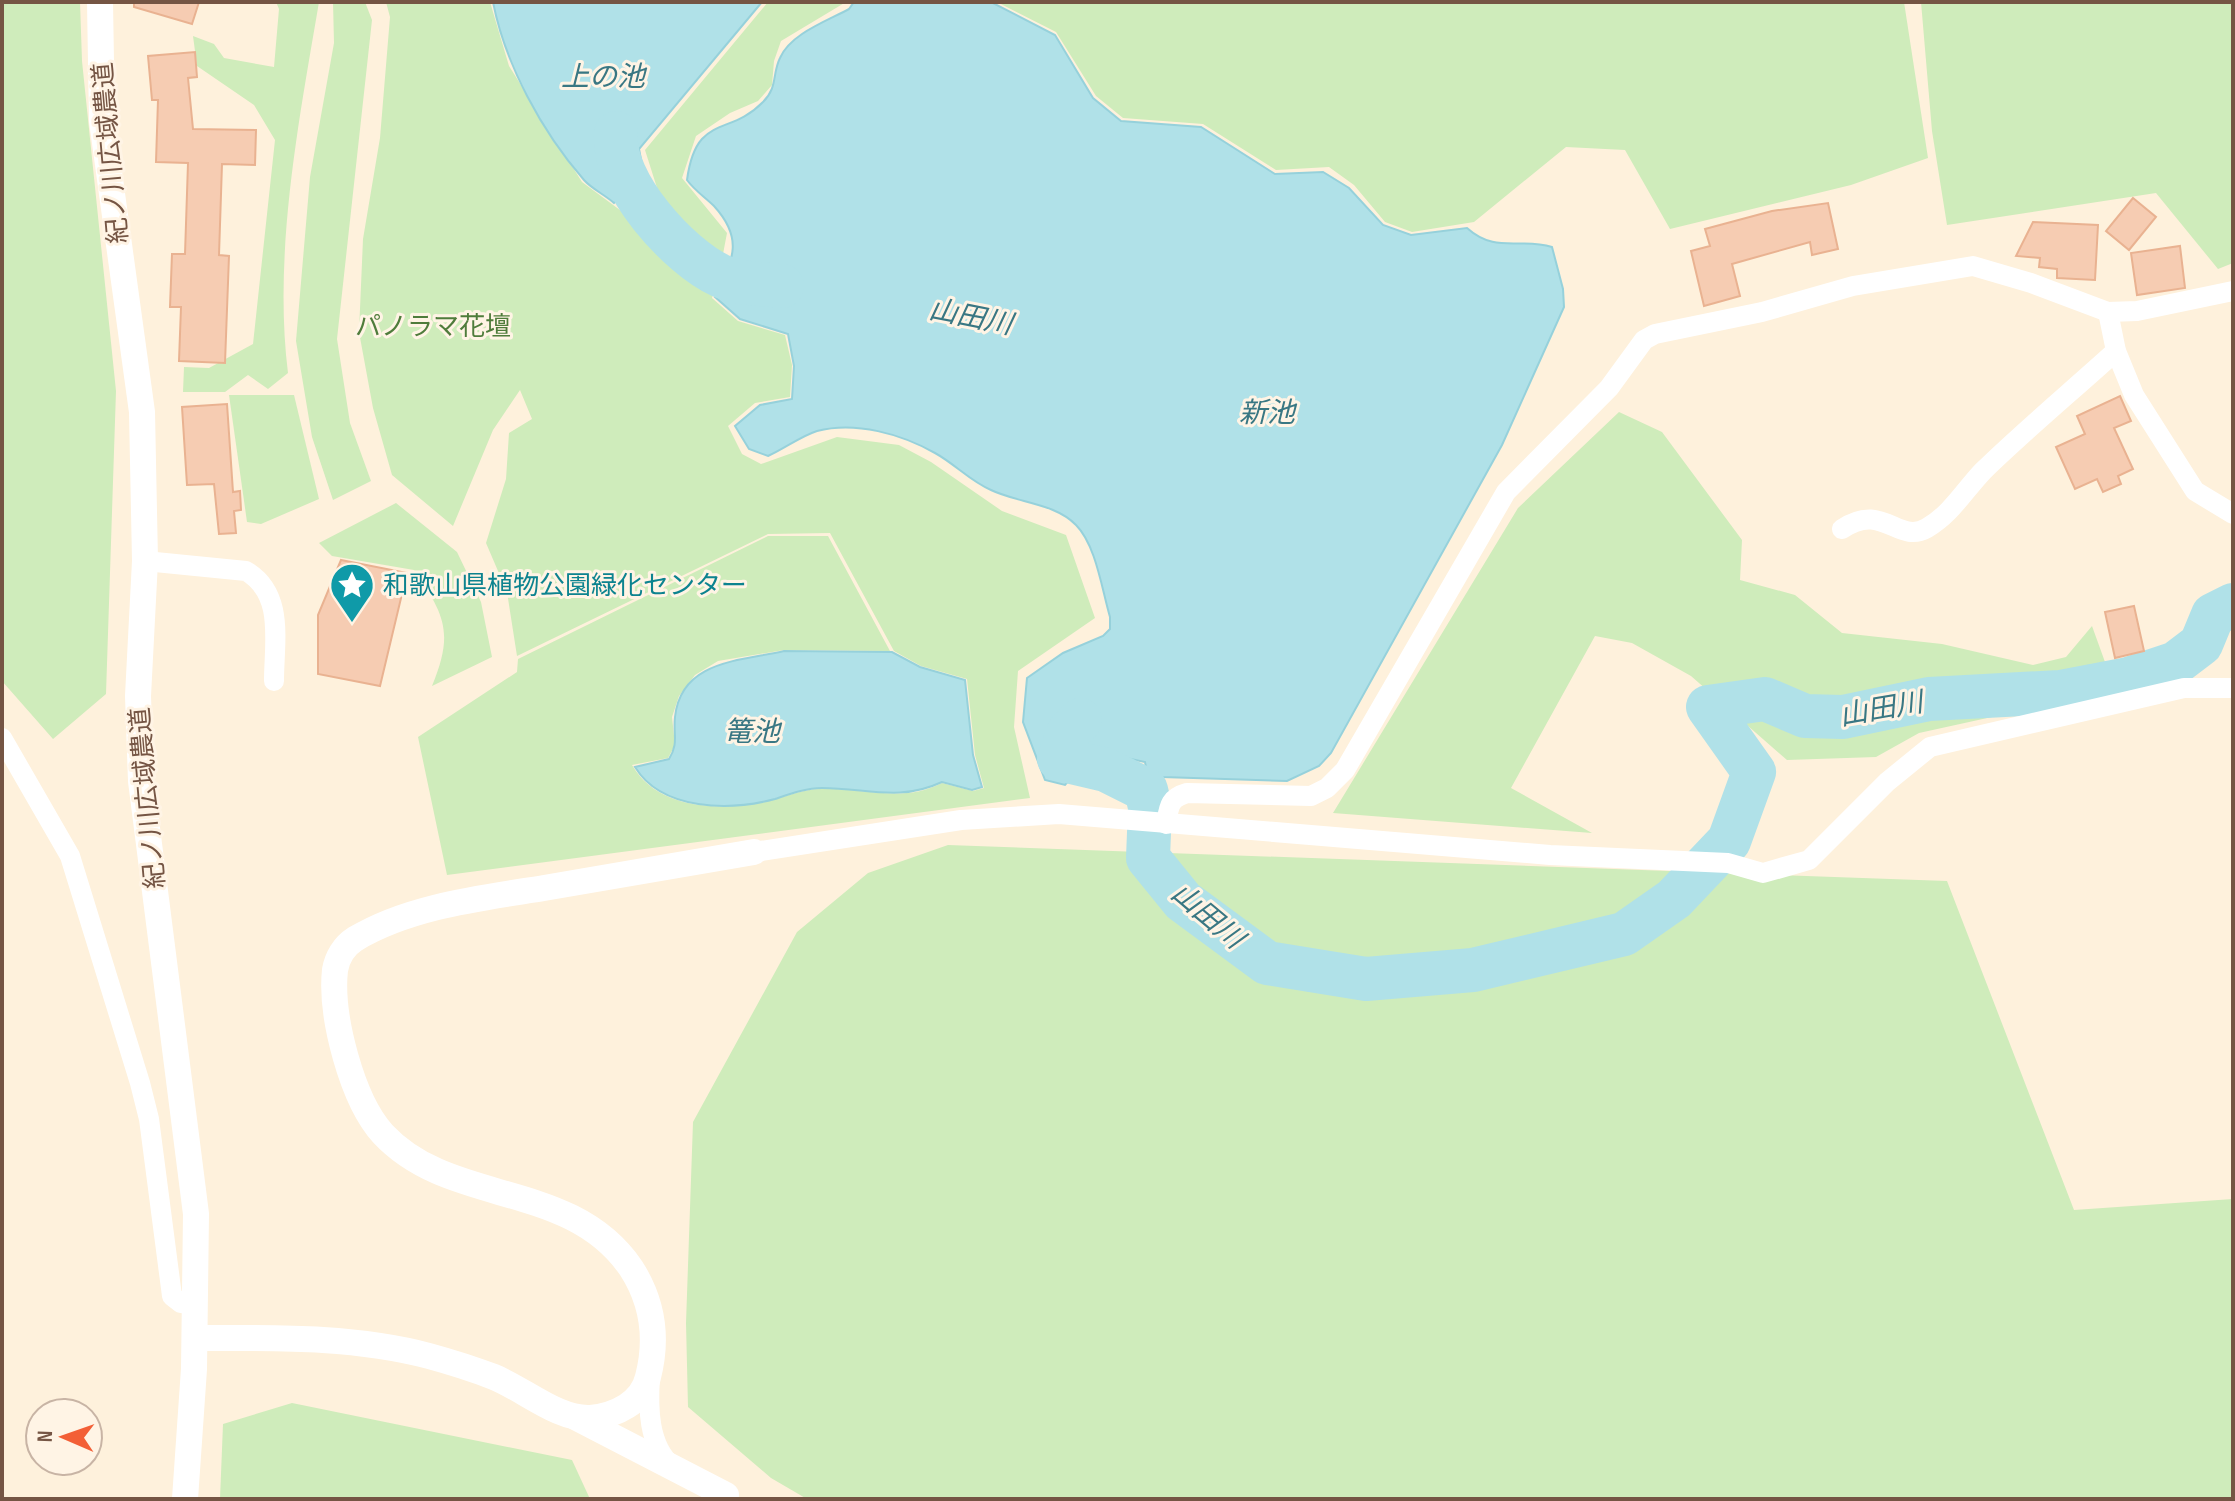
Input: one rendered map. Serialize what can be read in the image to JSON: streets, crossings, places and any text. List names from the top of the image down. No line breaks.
{"streets":{"street":["紀ノ川広域農道"]},"water":["上の池","山田川","新池","篭池"],"parks":["パノラマ花壇"],"places":{"place":["和歌山県植物公園緑化センター"]},"north":"left"}
